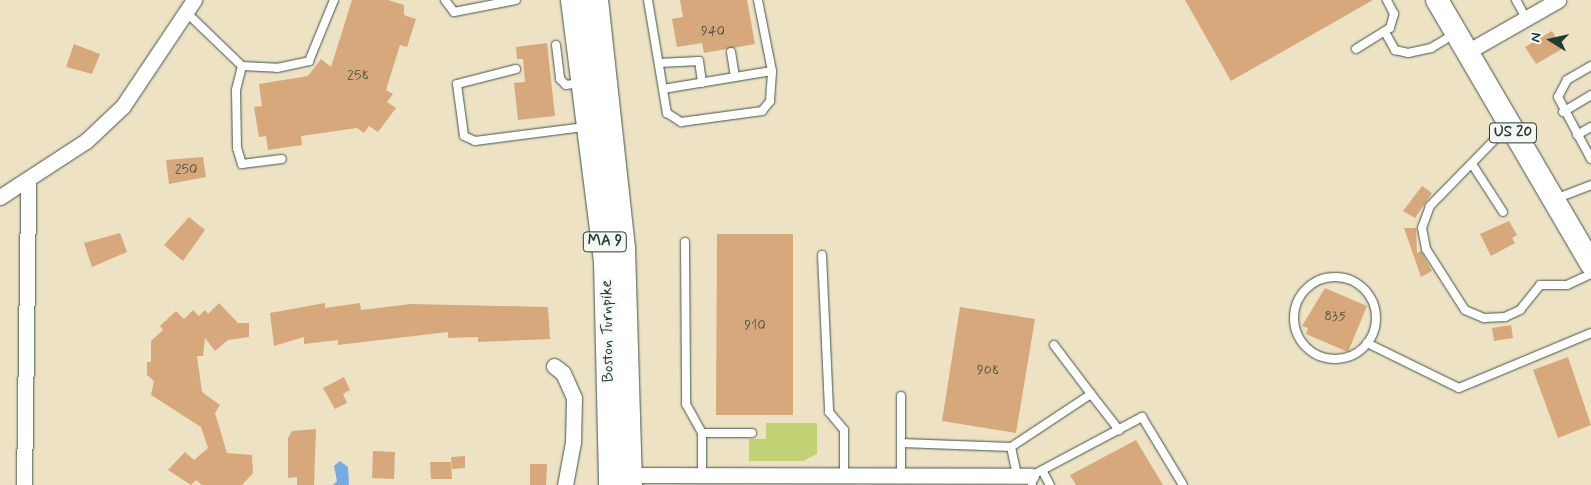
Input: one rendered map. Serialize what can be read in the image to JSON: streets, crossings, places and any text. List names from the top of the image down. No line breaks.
{"streets":{"highway":["MA 9","Boston Turnpike"],"main road":["US 20"]},"house_numbers":["940","258","250","835","910","908"],"north":"left"}
